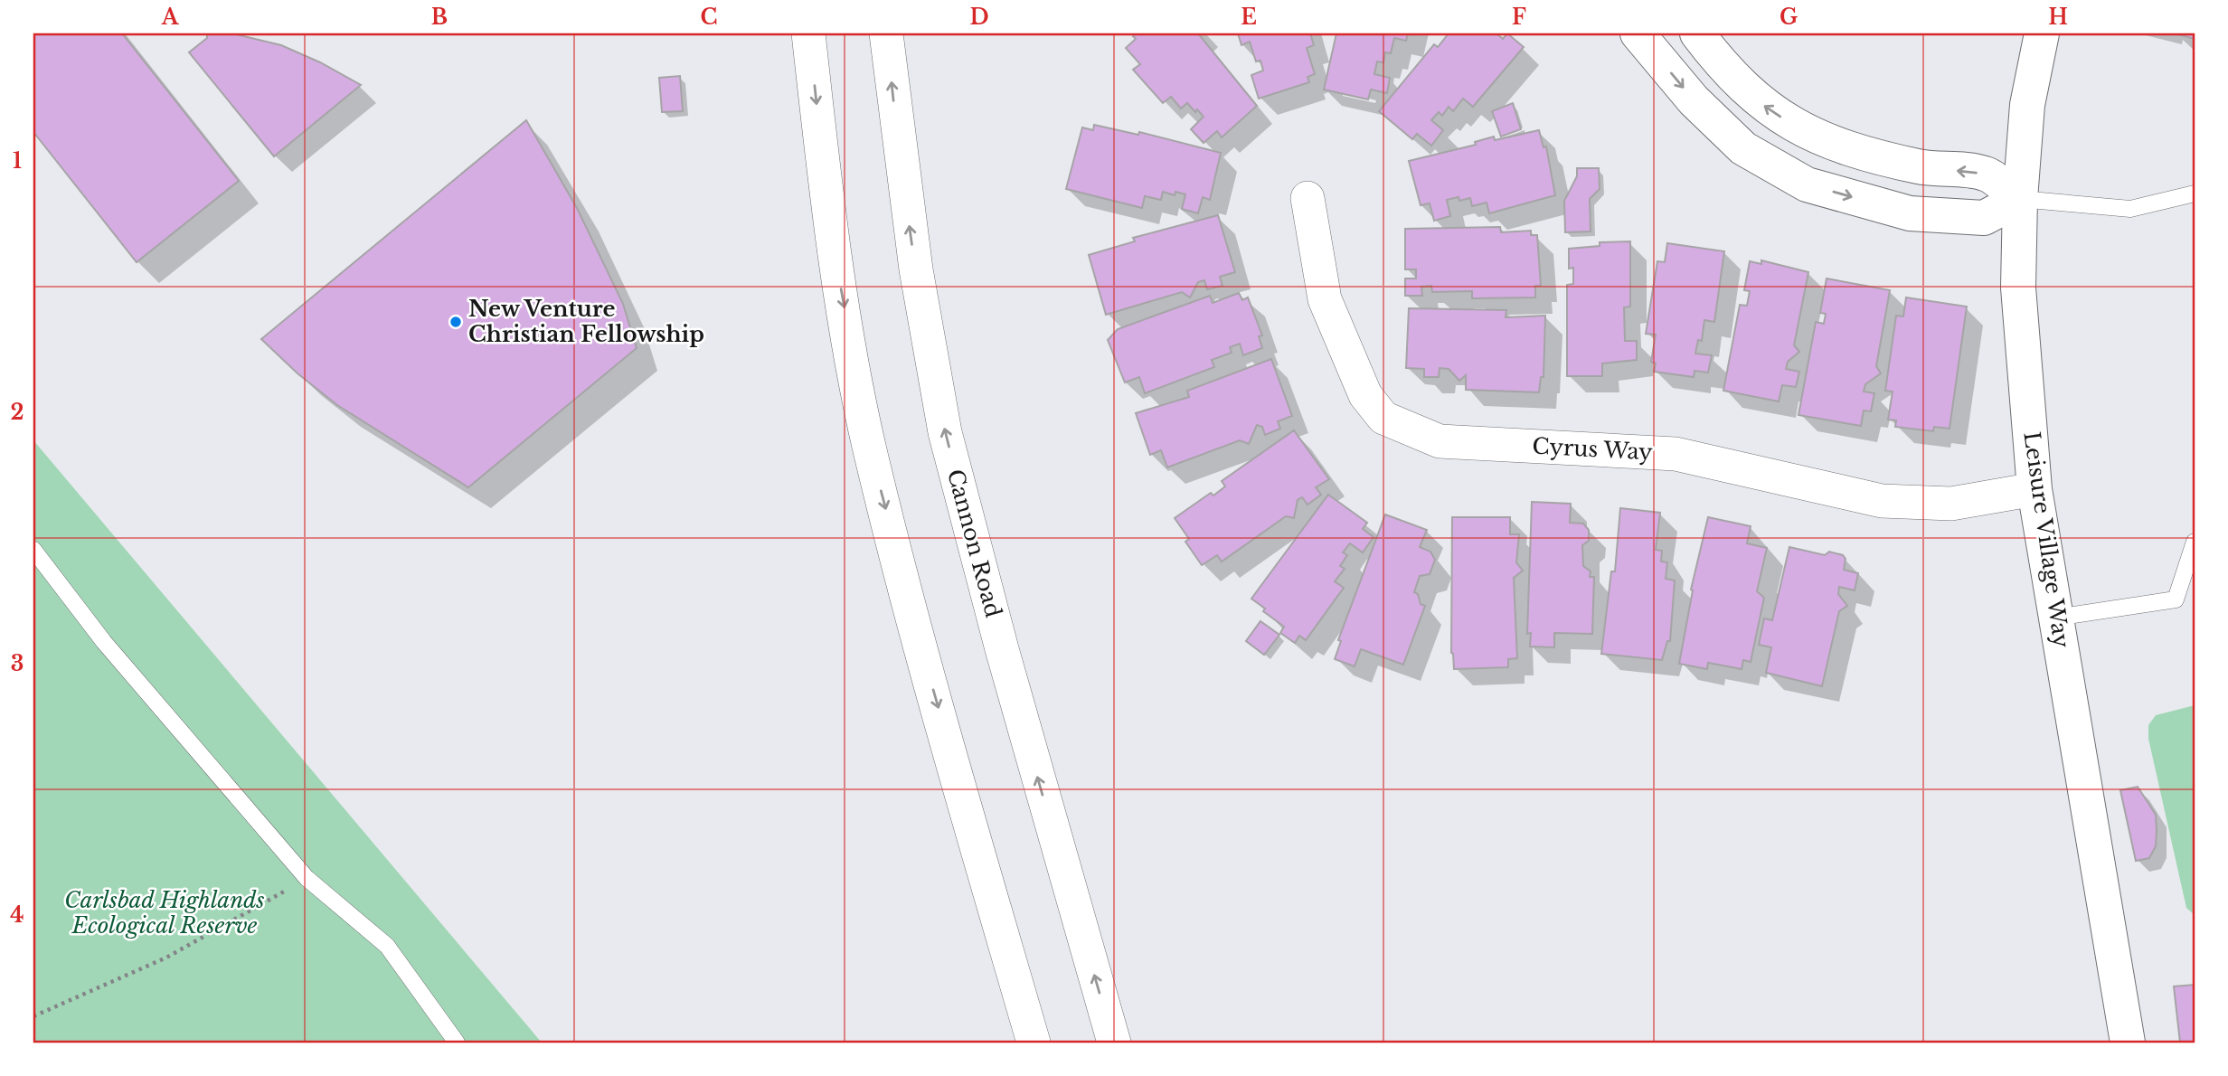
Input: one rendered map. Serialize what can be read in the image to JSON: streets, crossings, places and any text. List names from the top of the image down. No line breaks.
{"streets":{"street":["Cyrus Way","Leisure Village Way","Cannon Road"]},"crossings":[["Cyrus Way","Leisure Village Way"]],"parks":["Carlsbad Highlands Ecological Reserve"],"places":["New Venture Christian Fellowship"],"grid":{"columns":["A","B","C","D","E","F","G","H"],"rows":["1","2","3","4"]}}
